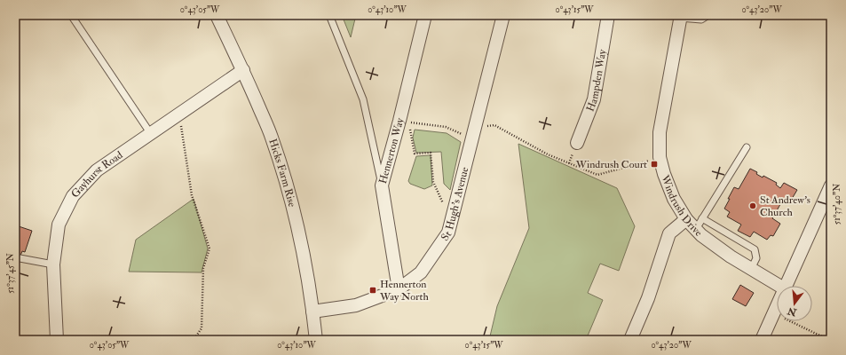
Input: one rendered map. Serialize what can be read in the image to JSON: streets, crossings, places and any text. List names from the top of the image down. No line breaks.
{"streets":{"street":["Hampden Way","Hennerton Way","Hicks Farm Rise","Gayhurst Road","St Hugh's Avenue","Windrush Drive"]},"crossings":[["Hennerton Way","St Hugh's Avenue"],["Hicks Farm Rise","Gayhurst Road"],["Hicks Farm Rise","St Hugh's Avenue"]],"places":{"transit":["Windrush Court","Hennerton Way North"],"other":["St Andrew's Church"]},"north":"bottom","coordinates":["0°43'05\"W","0°43'10\"W","0°43'15\"W","0°43'20\"W","51°37'40\"N","51°37'45\"N"]}
